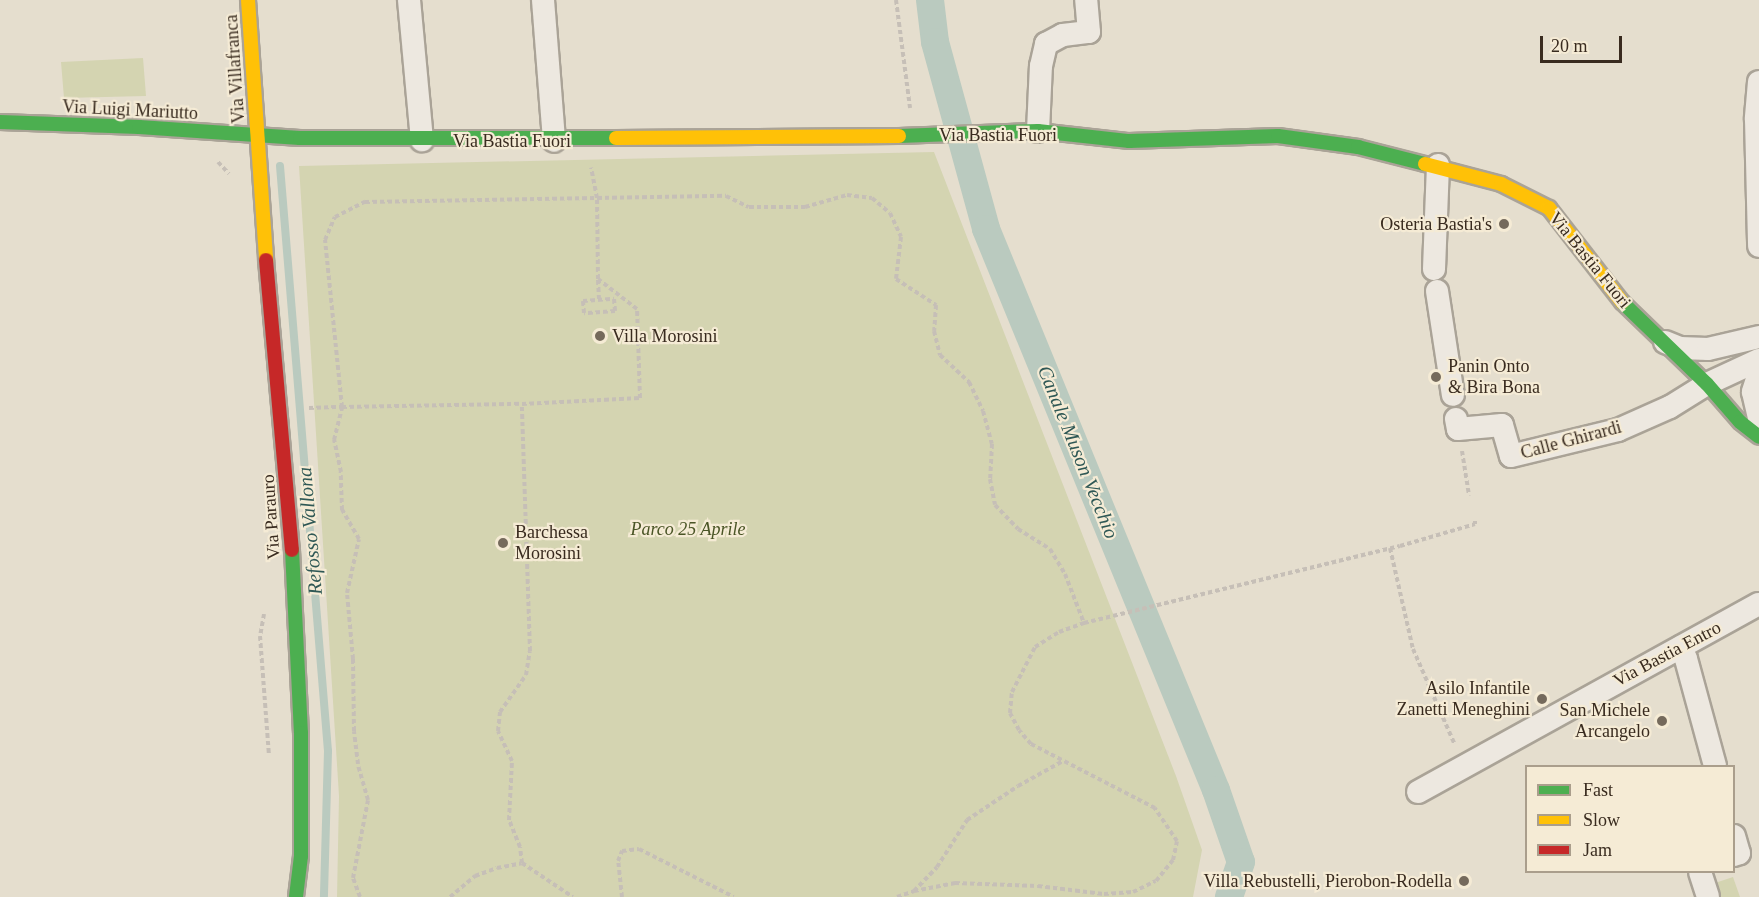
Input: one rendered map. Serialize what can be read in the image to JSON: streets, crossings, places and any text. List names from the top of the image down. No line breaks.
{"streets":{"street":["Via Villafranca","Via Luigi Mariutto","Via Bastia Fuori","Calle Ghirardi","Via Parauro","Via Bastia Entro"]},"crossings":[["Via Villafranca","Via Luigi Mariutto"],["Via Villafranca","Via Bastia Fuori"],["Via Villafranca","Via Parauro"],["Via Luigi Mariutto","Via Bastia Fuori"],["Via Luigi Mariutto","Via Parauro"],["Via Bastia Fuori","Calle Ghirardi"],["Via Bastia Fuori","Via Parauro"]],"water":["Canale Muson Vecchio","Refosso Vallona"],"parks":["Parco 25 Aprile"],"places":["Osteria Bastia's","Villa Morosini","Panin Onto & Bira Bona","Barchessa Morosini","Asilo Infantile Zanetti Meneghini","San Michele Arcangelo","Villa Rebustelli, Pierobon-Rodella"],"legend":["Fast","Slow","Jam"],"scale_bar":"20 m"}
